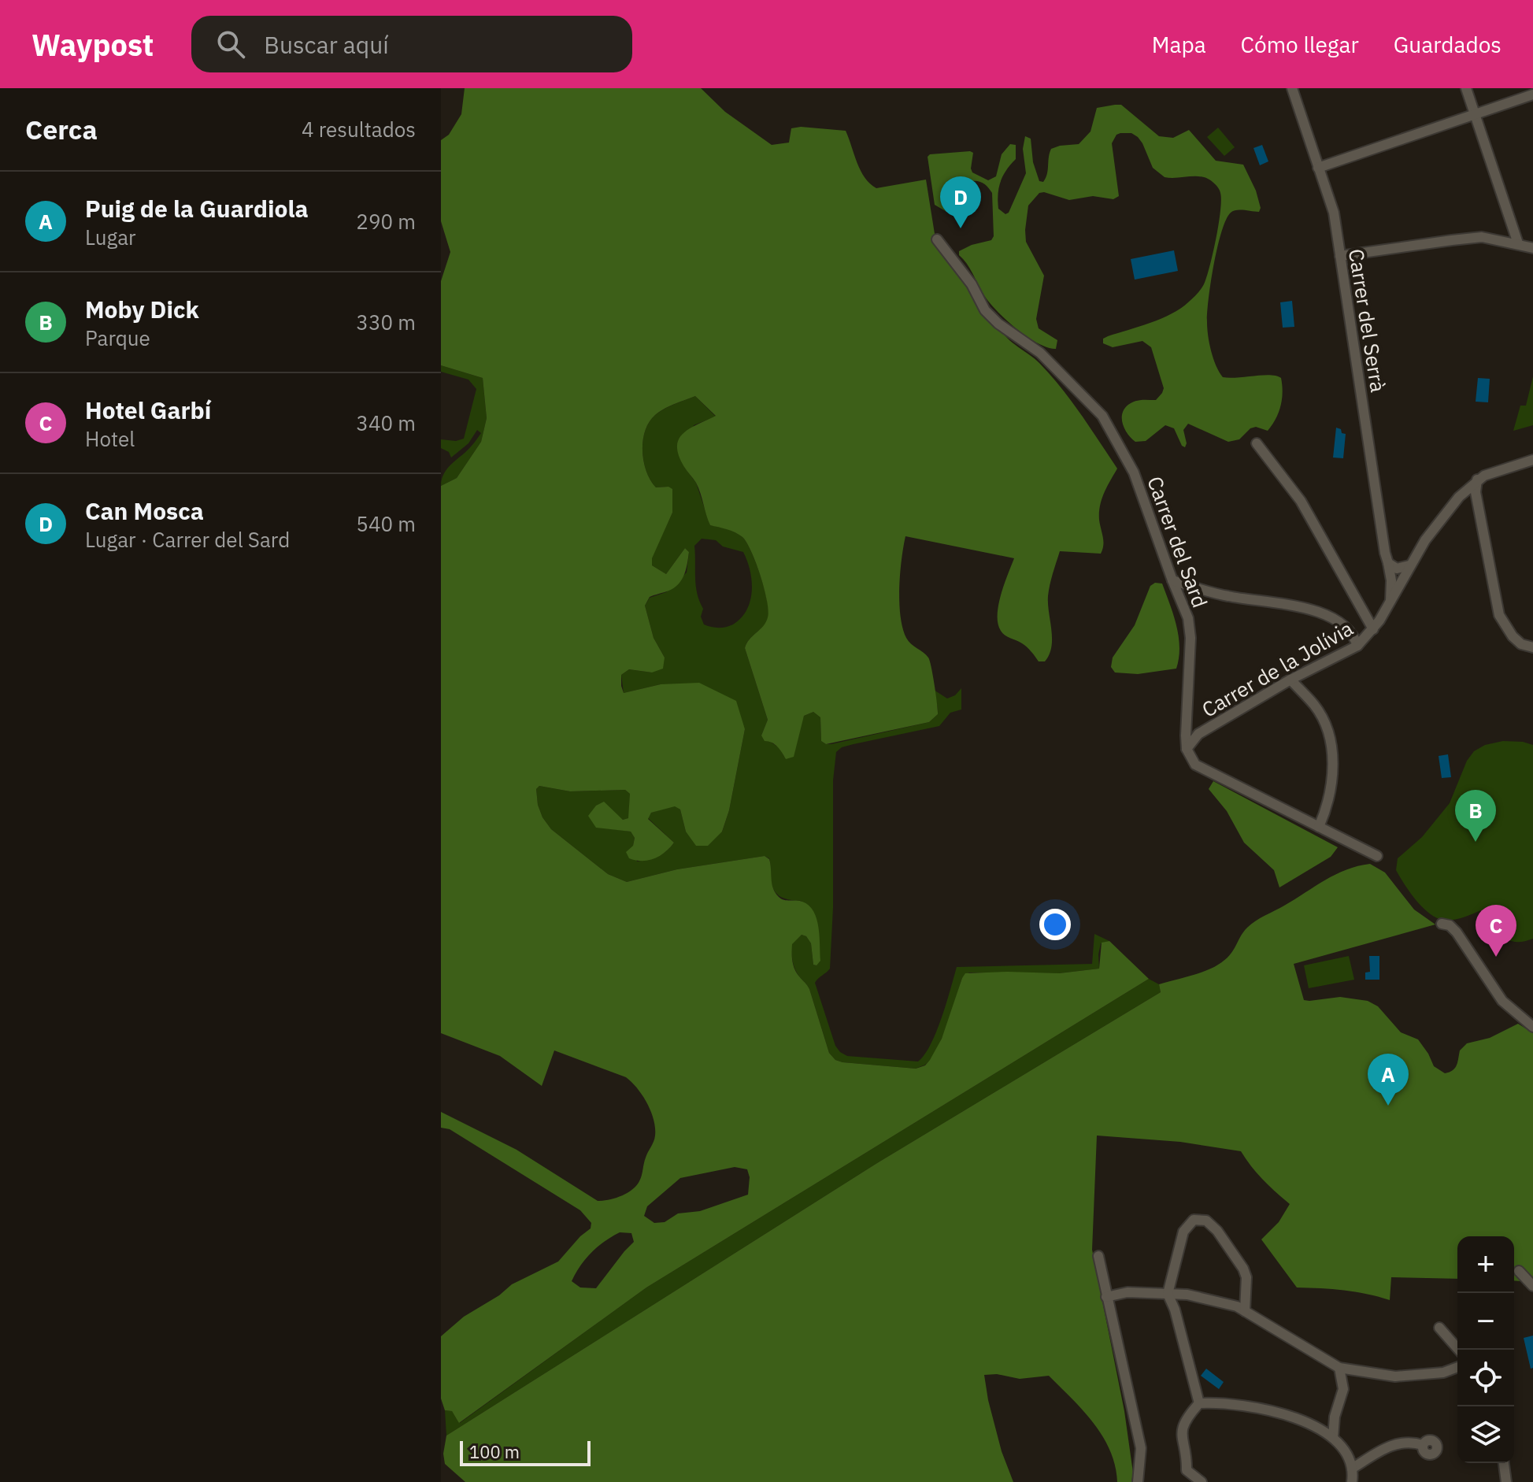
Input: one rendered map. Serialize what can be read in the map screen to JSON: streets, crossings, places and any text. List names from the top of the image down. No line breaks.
{"streets":{"street":["Carrer del Serrà","Carrer del Sard","Carrer de la Jolívia"]},"crossings":[["Carrer del Serrà","Carrer de la Jolívia"],["Carrer del Sard","Carrer de la Jolívia"]],"scale_bar":"100 m","page":{"header":"Waypost","search":"Buscar aquí","nav":["Mapa","Cómo llegar","Guardados"],"heading":["Cerca","4 resultados"],"list":[{"mark":"A","name":"Puig de la Guardiola","note":"Lugar","value":"290 m"},{"mark":"B","name":"Moby Dick","note":"Parque","value":"330 m"},{"mark":"C","name":"Hotel Garbí","note":"Hotel","value":"340 m"},{"mark":"D","name":"Can Mosca","note":"Lugar · Carrer del Sard","value":"540 m"}],"pins":["D","B","C","A"],"map_buttons":["+","−"],"scale":"100 m"}}
